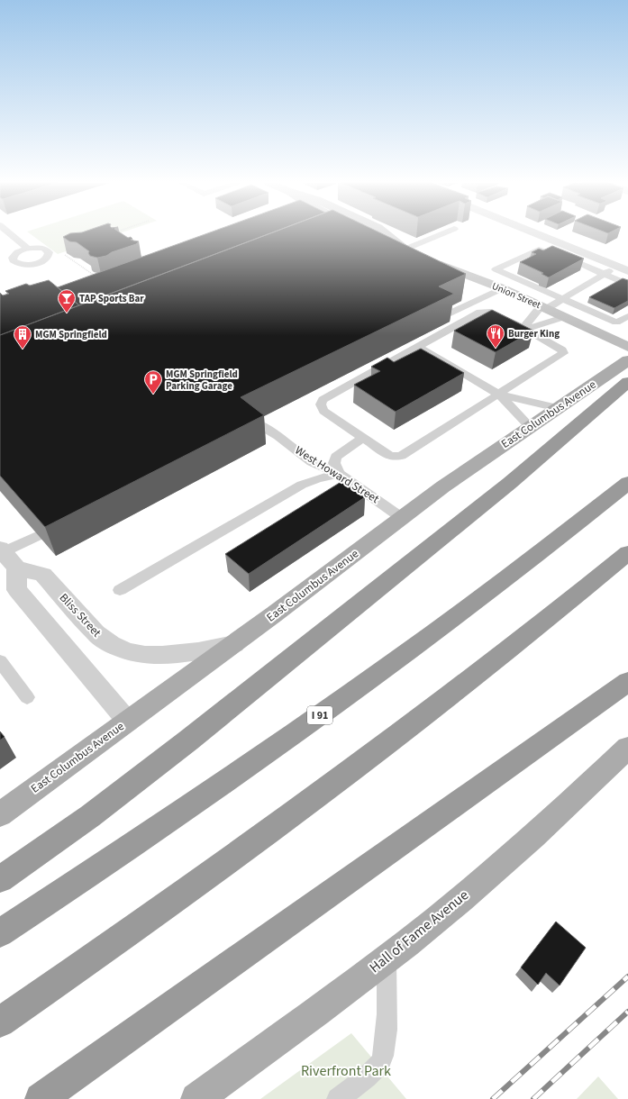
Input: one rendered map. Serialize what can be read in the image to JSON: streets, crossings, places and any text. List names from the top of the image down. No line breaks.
{"streets":{"highway":["I 91"],"main road":["East Columbus Avenue","Hall of Fame Avenue"],"street":["Union Street","Bliss Street"],"lane":["West Howard Street"]},"crossings":[["East Columbus Avenue","West Howard Street"],["East Columbus Avenue","Bliss Street"]],"parks":["Riverfront Park"],"places":{"bar":["TAP Sports Bar"],"restaurant":["Burger King"],"building":["MGM Springfield"],"parking":["MGM Springfield Parking Garage"]}}
